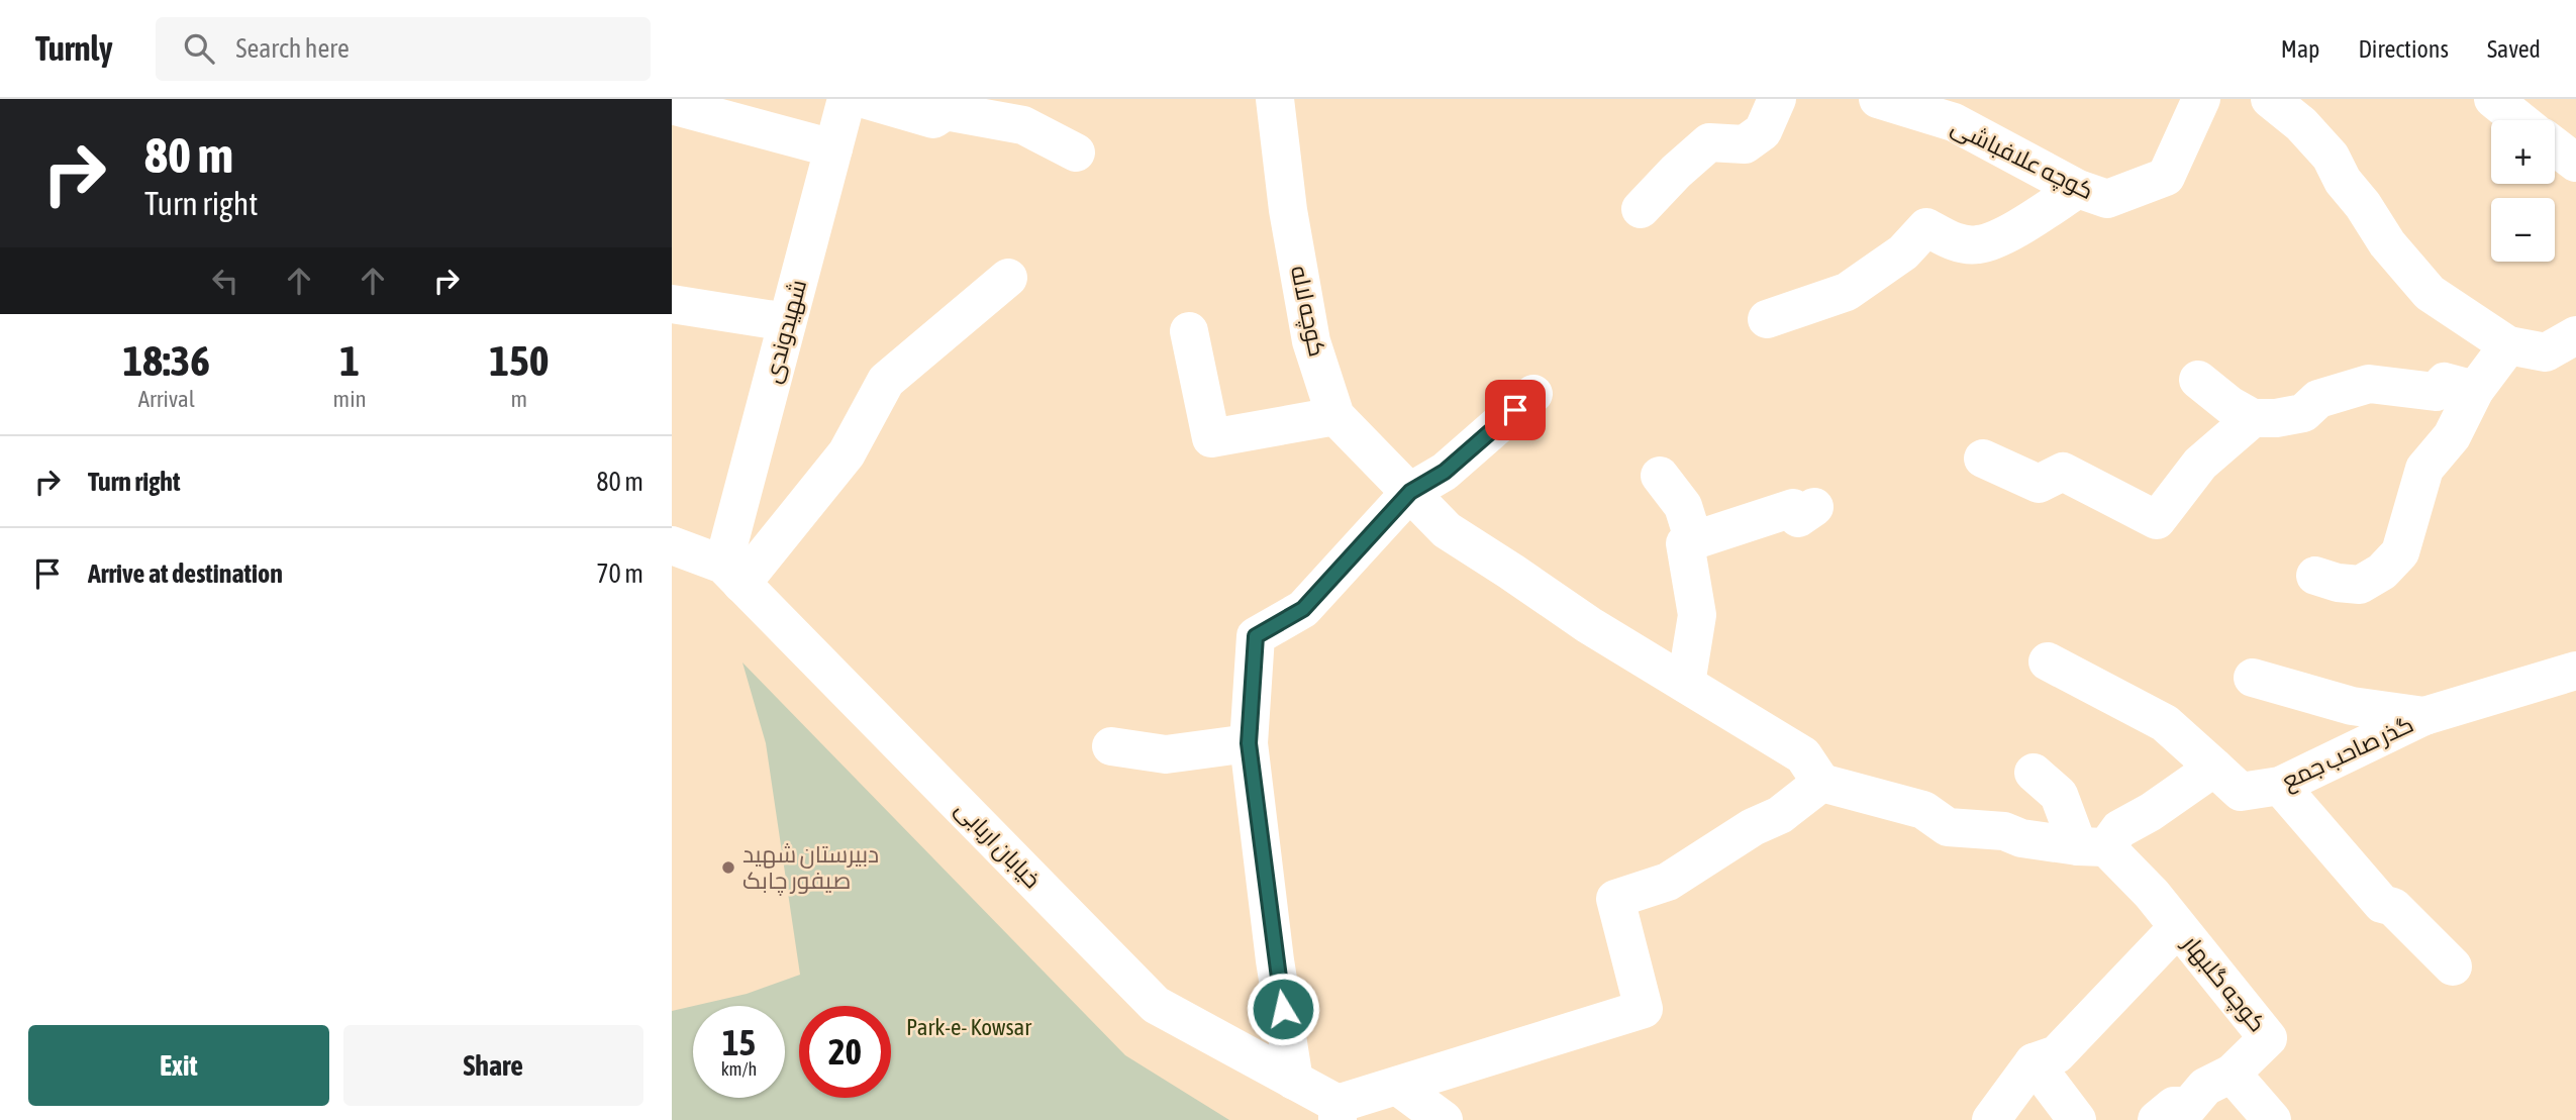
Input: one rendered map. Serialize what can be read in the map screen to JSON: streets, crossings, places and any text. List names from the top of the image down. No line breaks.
{"streets":{"street":["کوچه علافباشی","کوچه لاله","شهیدوندی","گذر صاحب جمع","خیابان اربابی","کوچه گلبهار"]},"crossings":[["شهیدوندی","خیابان اربابی"]],"parks":["Park-e- Kowsar"],"places":["دبیرستان شهید صیفور چابک"],"page":{"header":"Turnly","search":"Search here","nav":["Map","Directions","Saved"],"turn":["80 m","Turn right"],"map_buttons":["+","−"],"eta":["18:36","Arrival","1","min","150","m"],"list":[{"name":"Turn right","value":"80 m"},{"name":"Arrive at destination","value":"70 m"}],"speed":"15 km/h","limit":"20","buttons":["Exit","Share"]}}
